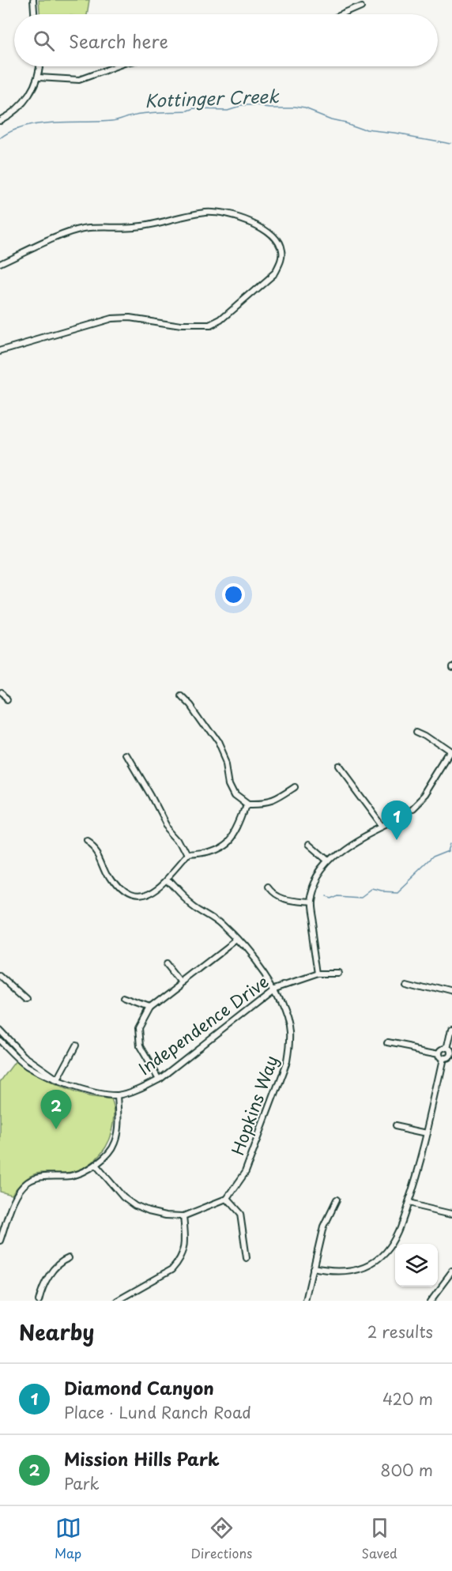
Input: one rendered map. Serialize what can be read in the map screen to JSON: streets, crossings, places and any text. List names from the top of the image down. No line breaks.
{"streets":{"street":["Independence Drive","Hopkins Way"]},"crossings":[["Independence Drive","Hopkins Way"]],"water":["Kottinger Creek"],"page":{"search":"Search here","pins":["1","2"],"heading":["Nearby","2 results"],"list":[{"mark":"1","name":"Diamond Canyon","note":"Place · Lund Ranch Road","value":"420 m"},{"mark":"2","name":"Mission Hills Park","note":"Park","value":"800 m"}],"nav":["Map","Directions","Saved"]}}
